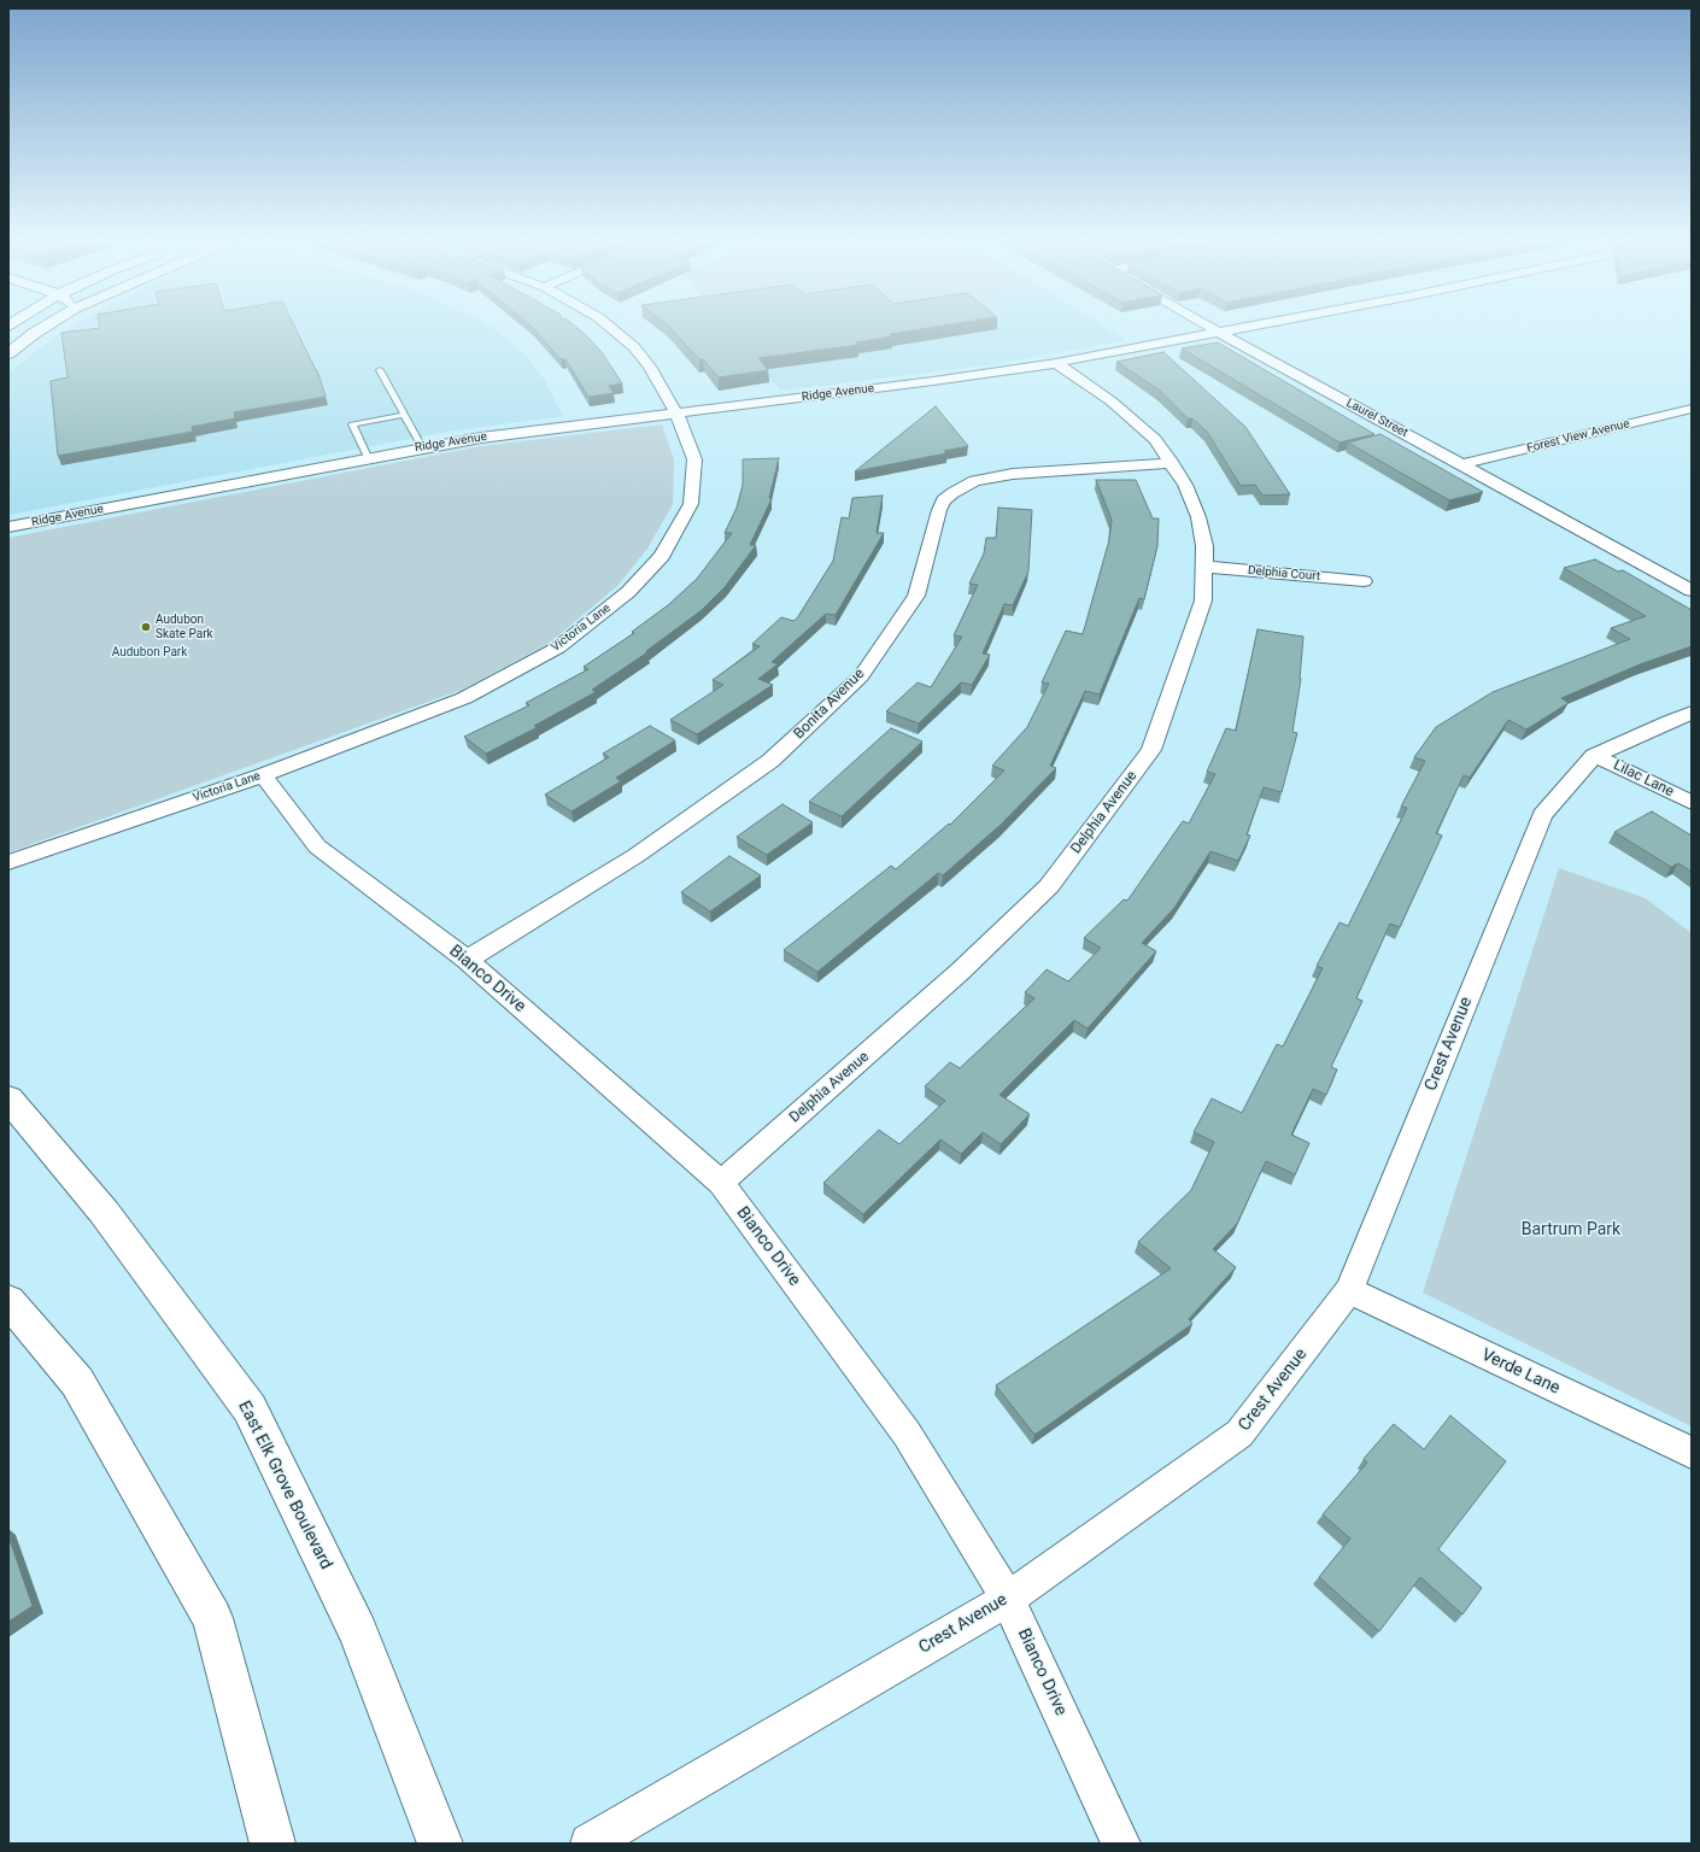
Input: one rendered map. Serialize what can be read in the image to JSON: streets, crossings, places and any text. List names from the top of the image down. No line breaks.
{"streets":{"street":["Ridge Avenue","Laurel Street","Forest View Avenue","Delphia Court","Victoria Lane","Bonita Avenue","Lilac Lane","Delphia Avenue","Bianco Drive","Crest Avenue","Verde Lane","East Elk Grove Boulevard"]},"crossings":[["Ridge Avenue","Laurel Street"],["Ridge Avenue","Victoria Lane"],["Ridge Avenue","Delphia Avenue"],["Laurel Street","Forest View Avenue"],["Delphia Court","Delphia Avenue"],["Victoria Lane","Bianco Drive"],["Bonita Avenue","Delphia Avenue"],["Bonita Avenue","Bianco Drive"],["Lilac Lane","Crest Avenue"],["Delphia Avenue","Bianco Drive"],["Bianco Drive","Crest Avenue"],["Crest Avenue","Verde Lane"]],"parks":["Audubon Park","Bartrum Park"],"places":["Audubon Skate Park"]}
